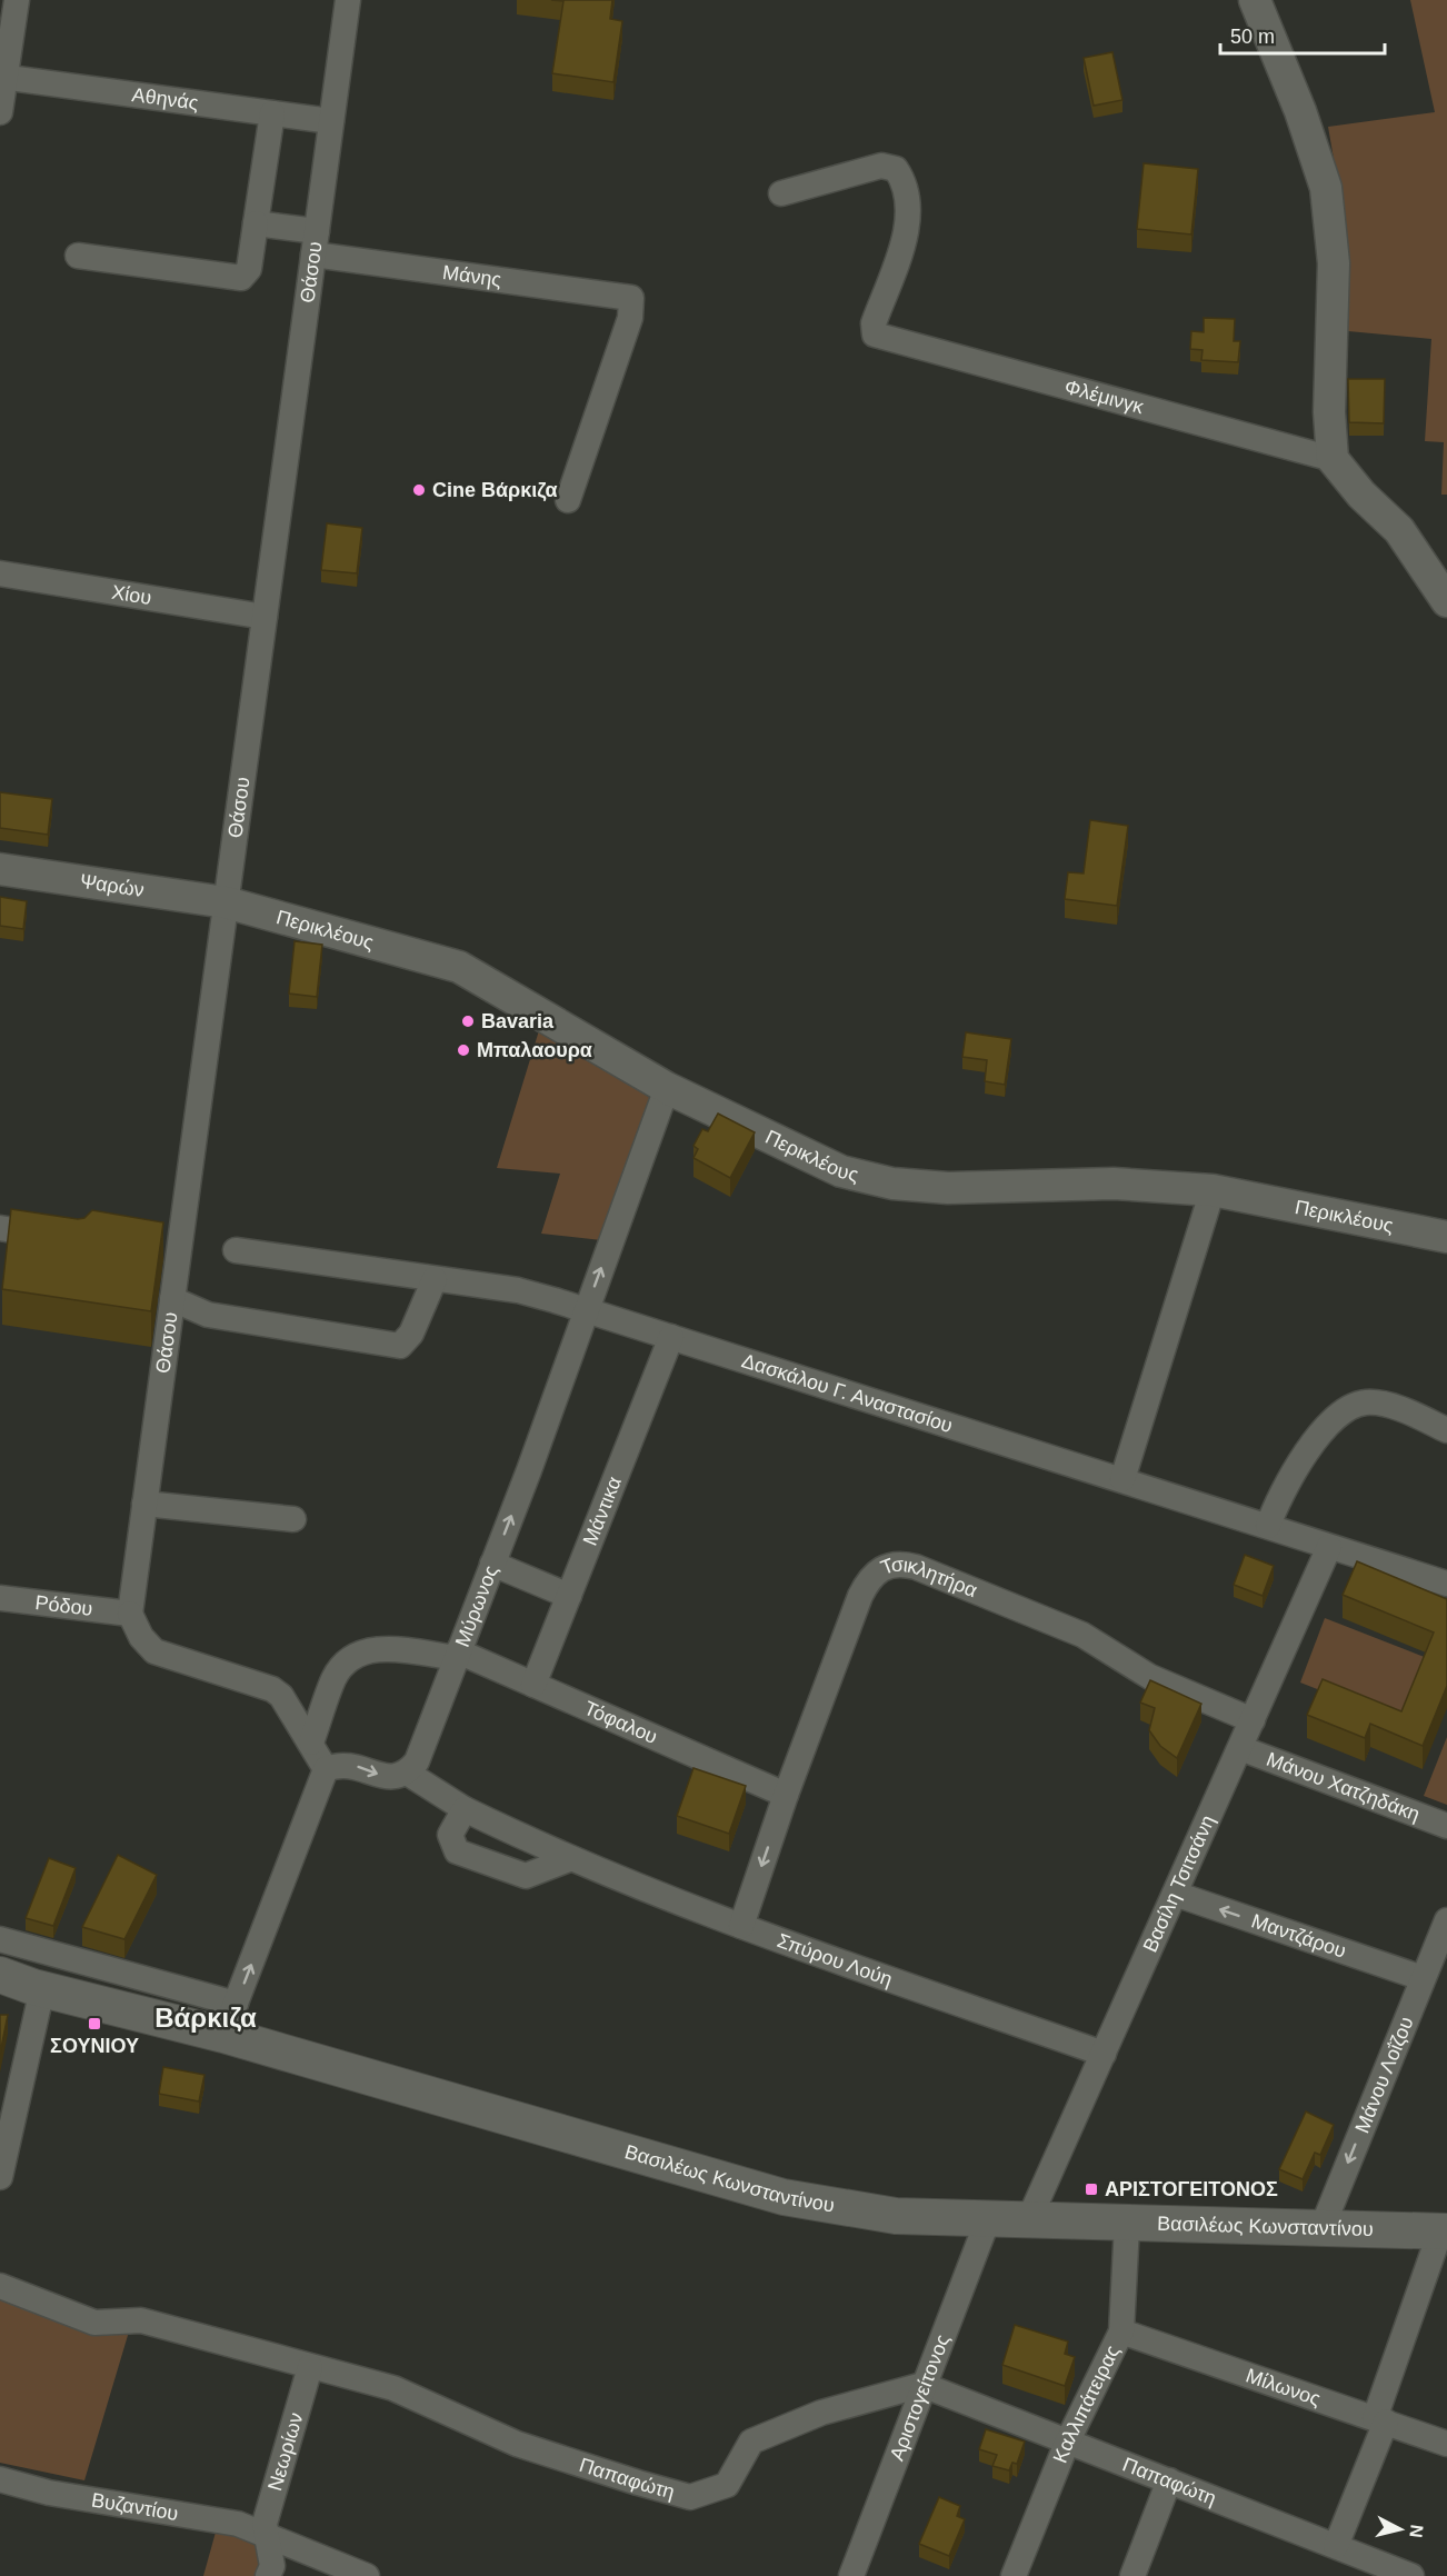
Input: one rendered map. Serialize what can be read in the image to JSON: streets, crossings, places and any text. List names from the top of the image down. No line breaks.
{"streets":{"main road":["Βασιλέως Κωνσταντίνου"],"street":["Αθηνάς","Θάσου","Μάνης","Φλέμινγκ","Χίου","Ψαρών","Περικλέους","Δασκάλου Γ. Αναστασίου","Μάντικα","Τσικλητήρα","Ρόδου","Μύρωνος","Τόφαλου","Μάνου Χατζηδάκη","Βασίλη Τσιτσάνη","Μαντζάρου","Σπύρου Λούη","Μάνου Λοΐζου","Μίλωνος","Αριστογείτονος","Καλλιπάτειρας","Νεωρίων","Παπαφώτη","Βυζαντίου"]},"crossings":[["Αθηνάς","Θάσου"],["Θάσου","Μάνης"],["Θάσου","Χίου"],["Θάσου","Ψαρών"],["Θάσου","Περικλέους"],["Θάσου","Ρόδου"],["Ψαρών","Περικλέους"],["Περικλέους","Μύρωνος"],["Δασκάλου Γ. Αναστασίου","Μάντικα"],["Δασκάλου Γ. Αναστασίου","Μύρωνος"],["Δασκάλου Γ. Αναστασίου","Βασίλη Τσιτσάνη"],["Μάντικα","Τόφαλου"],["Τσικλητήρα","Τόφαλου"],["Τσικλητήρα","Βασίλη Τσιτσάνη"],["Τσικλητήρα","Σπύρου Λούη"],["Μύρωνος","Τόφαλου"],["Μύρωνος","Σπύρου Λούη"],["Μάνου Χατζηδάκη","Βασίλη Τσιτσάνη"],["Βασίλη Τσιτσάνη","Μαντζάρου"],["Βασίλη Τσιτσάνη","Σπύρου Λούη"],["Βασίλη Τσιτσάνη","Βασιλέως Κωνσταντίνου"],["Μαντζάρου","Μάνου Λοΐζου"],["Μάνου Λοΐζου","Βασιλέως Κωνσταντίνου"],["Βασιλέως Κωνσταντίνου","Αριστογείτονος"],["Βασιλέως Κωνσταντίνου","Καλλιπάτειρας"],["Μίλωνος","Καλλιπάτειρας"],["Αριστογείτονος","Παπαφώτη"],["Καλλιπάτειρας","Παπαφώτη"],["Νεωρίων","Παπαφώτη"],["Νεωρίων","Βυζαντίου"]],"one_way":["Μύρωνος","Μαντζάρου","Μάνου Λοΐζου"],"districts":["Βάρκιζα"],"places":{"other":["Cine Βάρκιζα","Bavaria","Μπαλαουρα"],"transit":["ΣΟΥΝΙΟΥ","ΑΡΙΣΤΟΓΕΙΤΟΝΟΣ"]},"scale_bar":"50 m","north":"right"}
